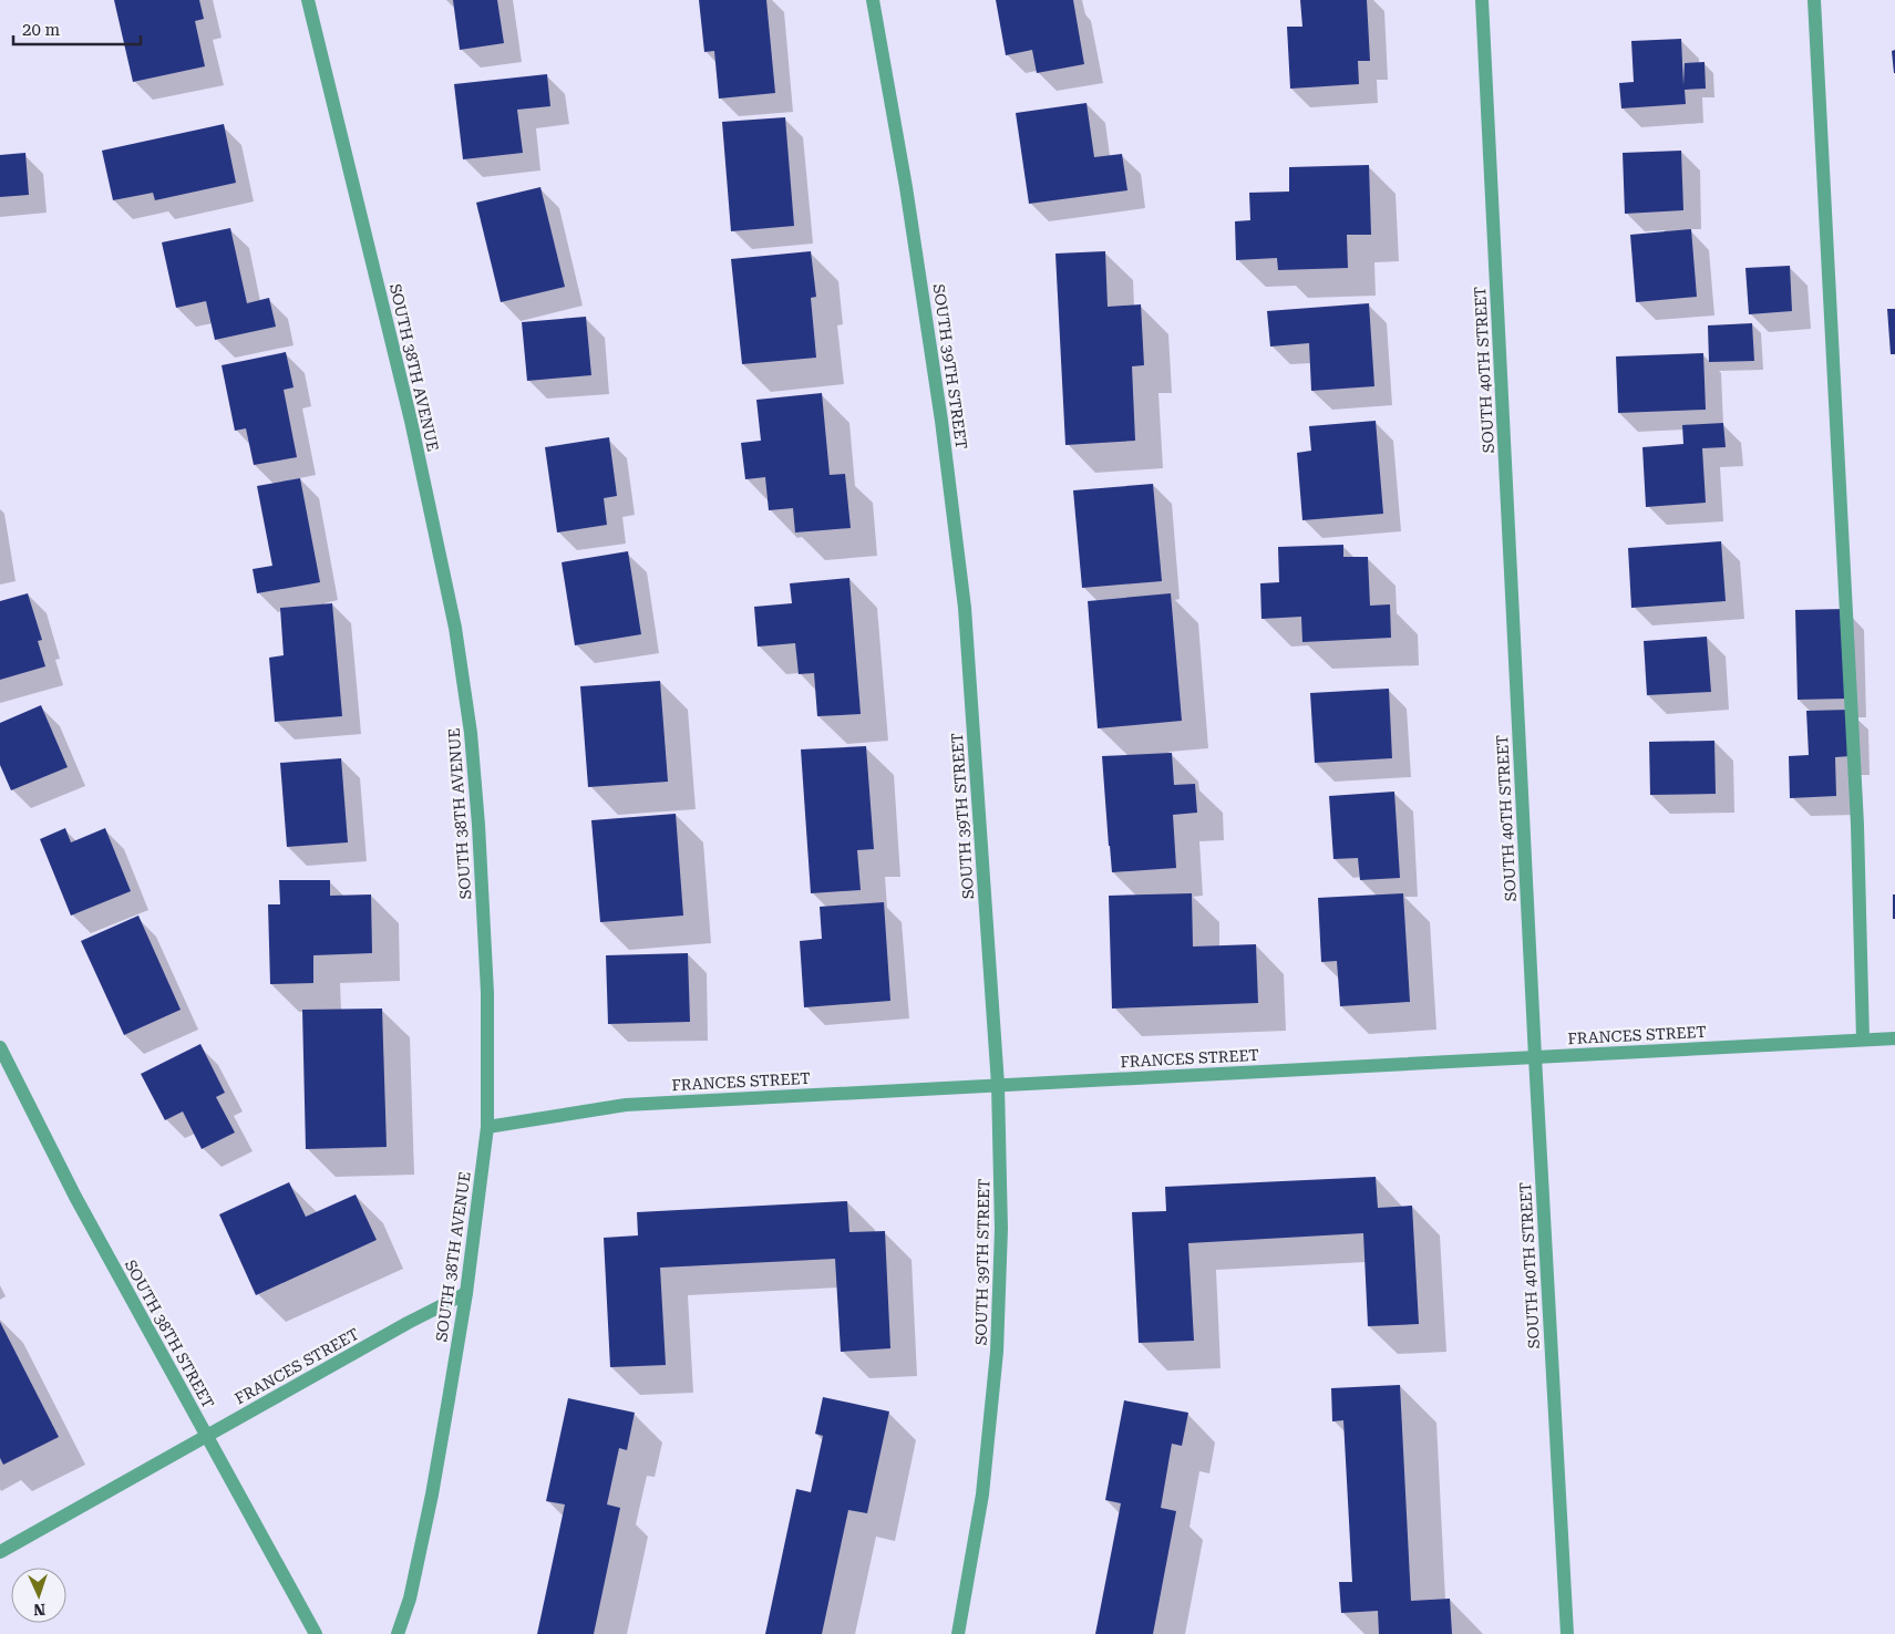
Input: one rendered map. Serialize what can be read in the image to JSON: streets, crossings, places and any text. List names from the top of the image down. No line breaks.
{"streets":{"street":["SOUTH 39TH STREET","SOUTH 38TH AVENUE","SOUTH 40TH STREET","FRANCES STREET","SOUTH 38TH STREET"]},"crossings":[["SOUTH 39TH STREET","FRANCES STREET"],["SOUTH 38TH AVENUE","FRANCES STREET"],["SOUTH 40TH STREET","FRANCES STREET"],["FRANCES STREET","SOUTH 38TH STREET"]],"scale_bar":"20 m","north":"bottom"}
